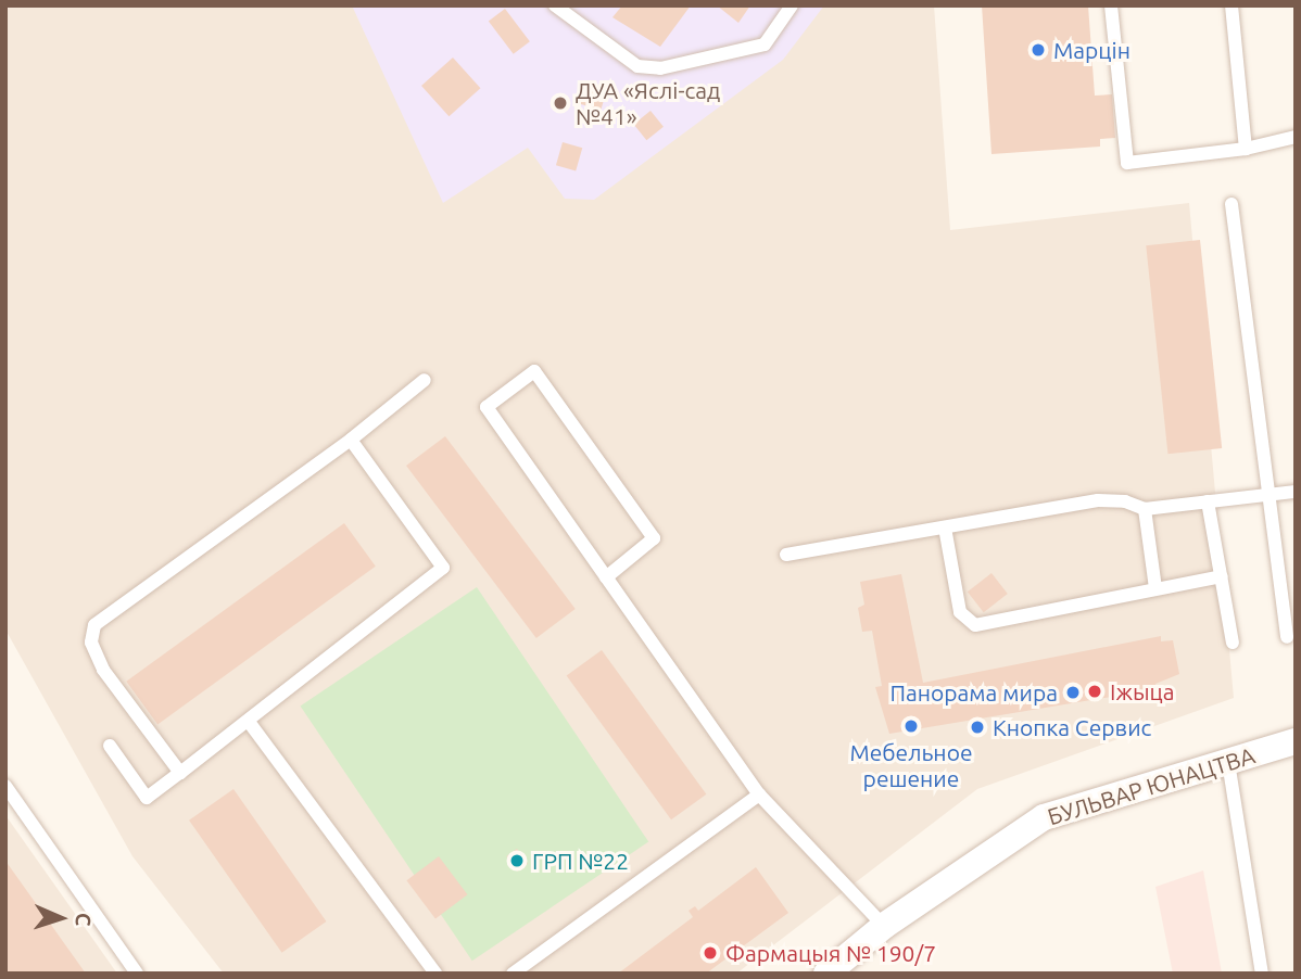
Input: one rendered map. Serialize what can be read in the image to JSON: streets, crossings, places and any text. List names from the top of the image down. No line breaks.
{"streets":{"street":["БУЛЬВАР ЮНАЦТВА"]},"places":["Марцін","ДУА «Яслі-сад №41»","Іжыца","Панорама мира","Мебельное решение","Кнопка Сервис","ГРП №22","Фармацыя № 190/7"],"north":"right"}
